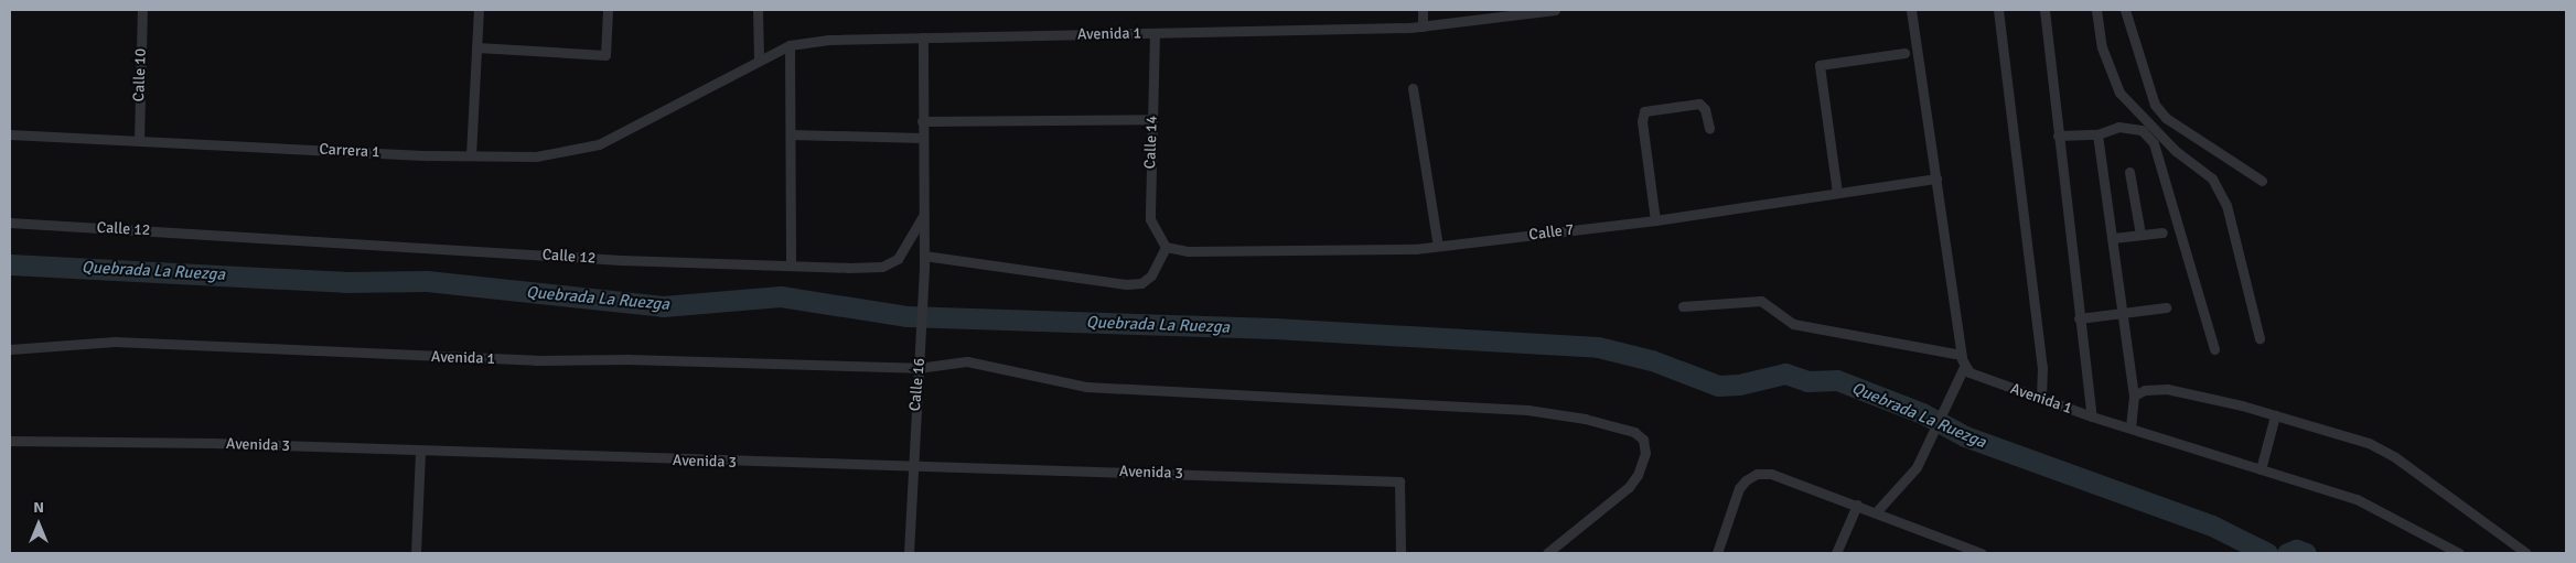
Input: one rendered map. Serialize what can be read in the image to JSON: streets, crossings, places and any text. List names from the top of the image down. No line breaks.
{"streets":{"street":["Avenida 1","Calle 10","Calle 14","Carrera 1","Calle 12","Calle 7","Calle 16","Avenida 3"]},"crossings":[["Avenida 1","Calle 14"],["Avenida 1","Carrera 1"],["Avenida 1","Calle 16"],["Calle 10","Carrera 1"],["Calle 14","Calle 7"],["Calle 12","Calle 16"],["Calle 16","Avenida 3"]],"water":["Quebrada La Ruezga"],"north":"top"}
